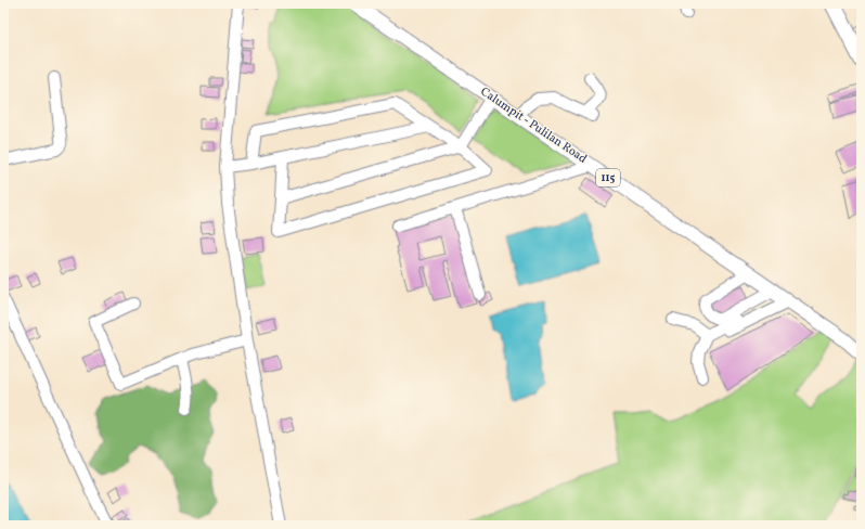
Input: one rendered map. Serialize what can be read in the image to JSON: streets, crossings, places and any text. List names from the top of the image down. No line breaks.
{"streets":{"main road":["Calumpit - Pulilan Road","115"]}}
